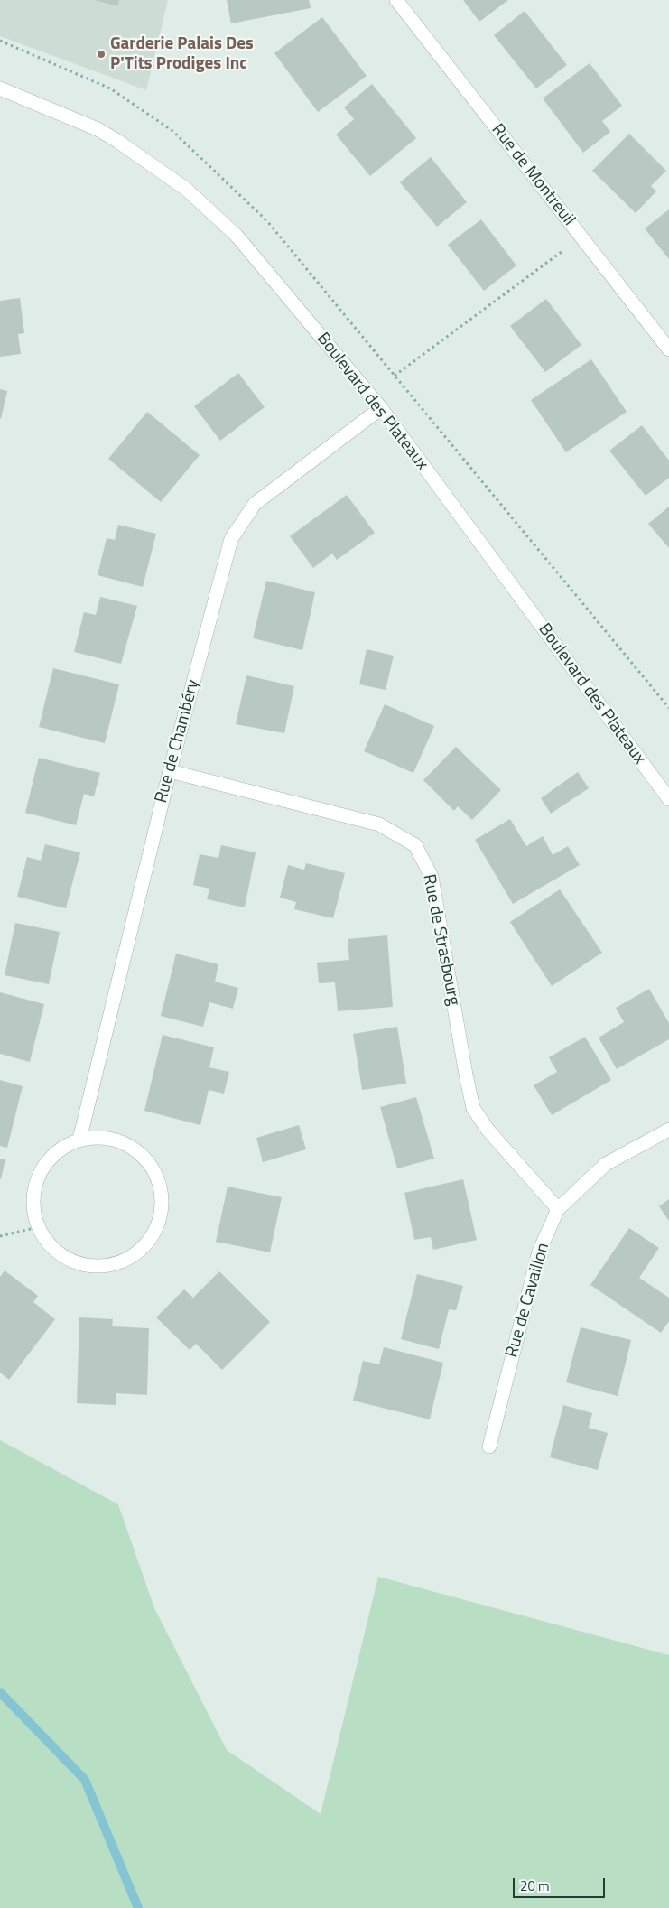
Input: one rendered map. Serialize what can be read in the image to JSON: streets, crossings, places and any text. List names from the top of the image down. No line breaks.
{"streets":{"street":["Rue de Montreuil","Boulevard des Plateaux","Rue de Chambéry","Rue de Strasbourg","Rue de Cavaillon"]},"crossings":[["Boulevard des Plateaux","Rue de Chambéry"],["Rue de Chambéry","Rue de Strasbourg"],["Rue de Strasbourg","Rue de Cavaillon"]],"places":["Garderie Palais Des P'Tits Prodiges Inc"],"scale_bar":"20 m"}
